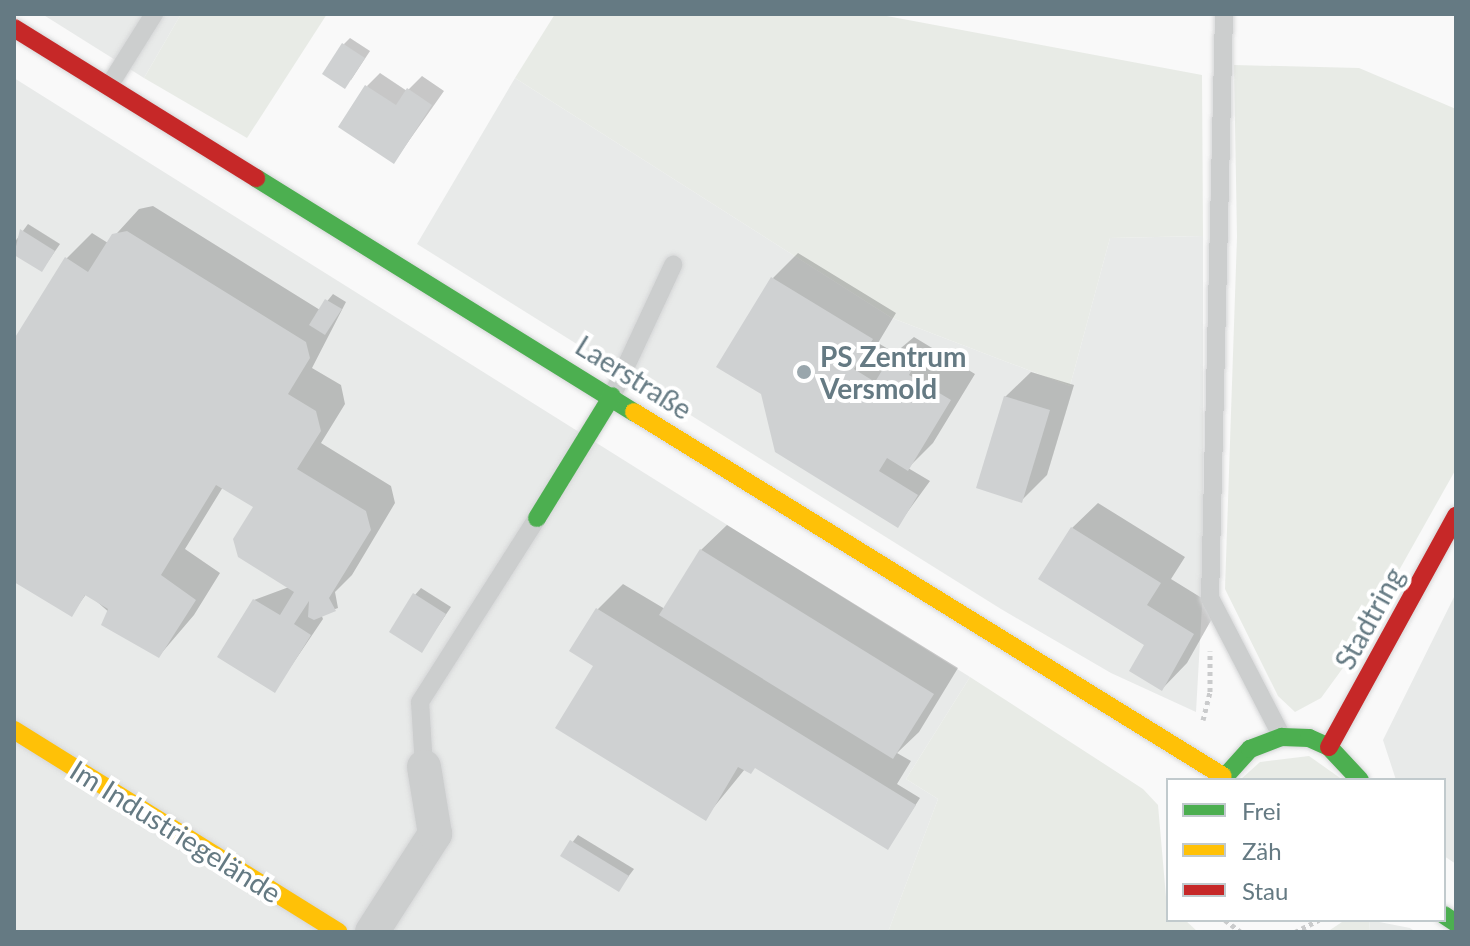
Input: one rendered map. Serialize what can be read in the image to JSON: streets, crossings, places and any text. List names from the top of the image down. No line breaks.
{"streets":{"main road":["Laerstraße","Stadtring","Im Industriegelände"]},"places":["PS Zentrum Versmold"],"legend":["Frei","Zäh","Stau"]}
